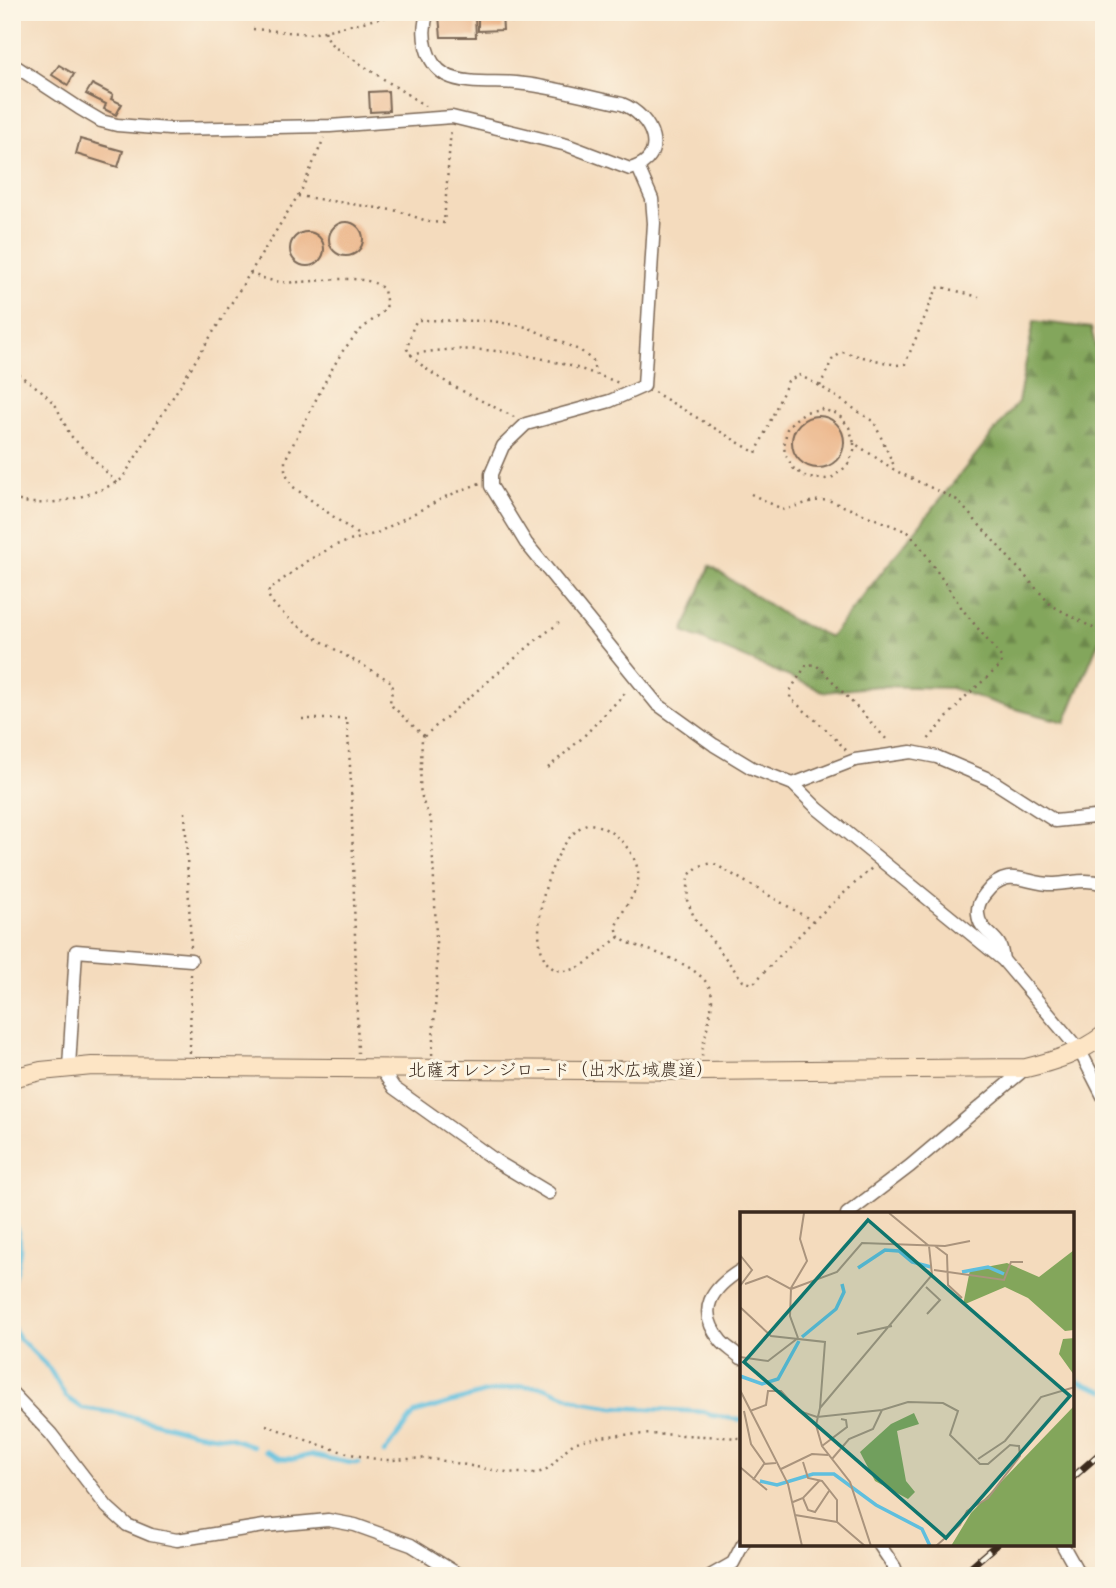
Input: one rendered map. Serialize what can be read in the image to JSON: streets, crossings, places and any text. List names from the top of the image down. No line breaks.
{"streets":{"street":["北薩オレンジロード（出水広域農道）"]}}
